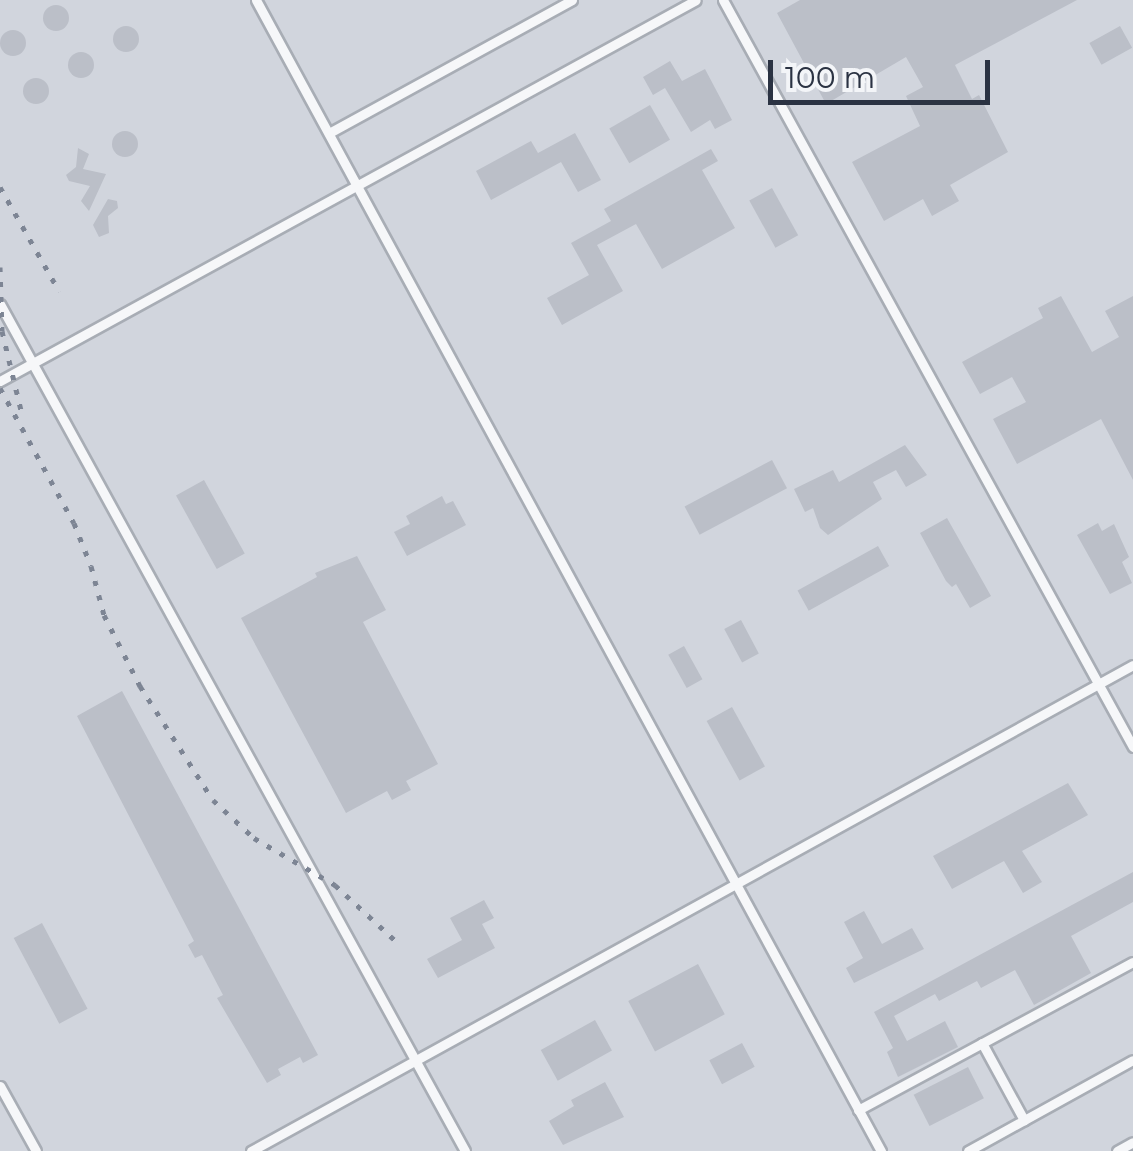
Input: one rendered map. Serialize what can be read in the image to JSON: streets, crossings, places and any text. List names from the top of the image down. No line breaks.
{"scale_bar":"100 m"}
